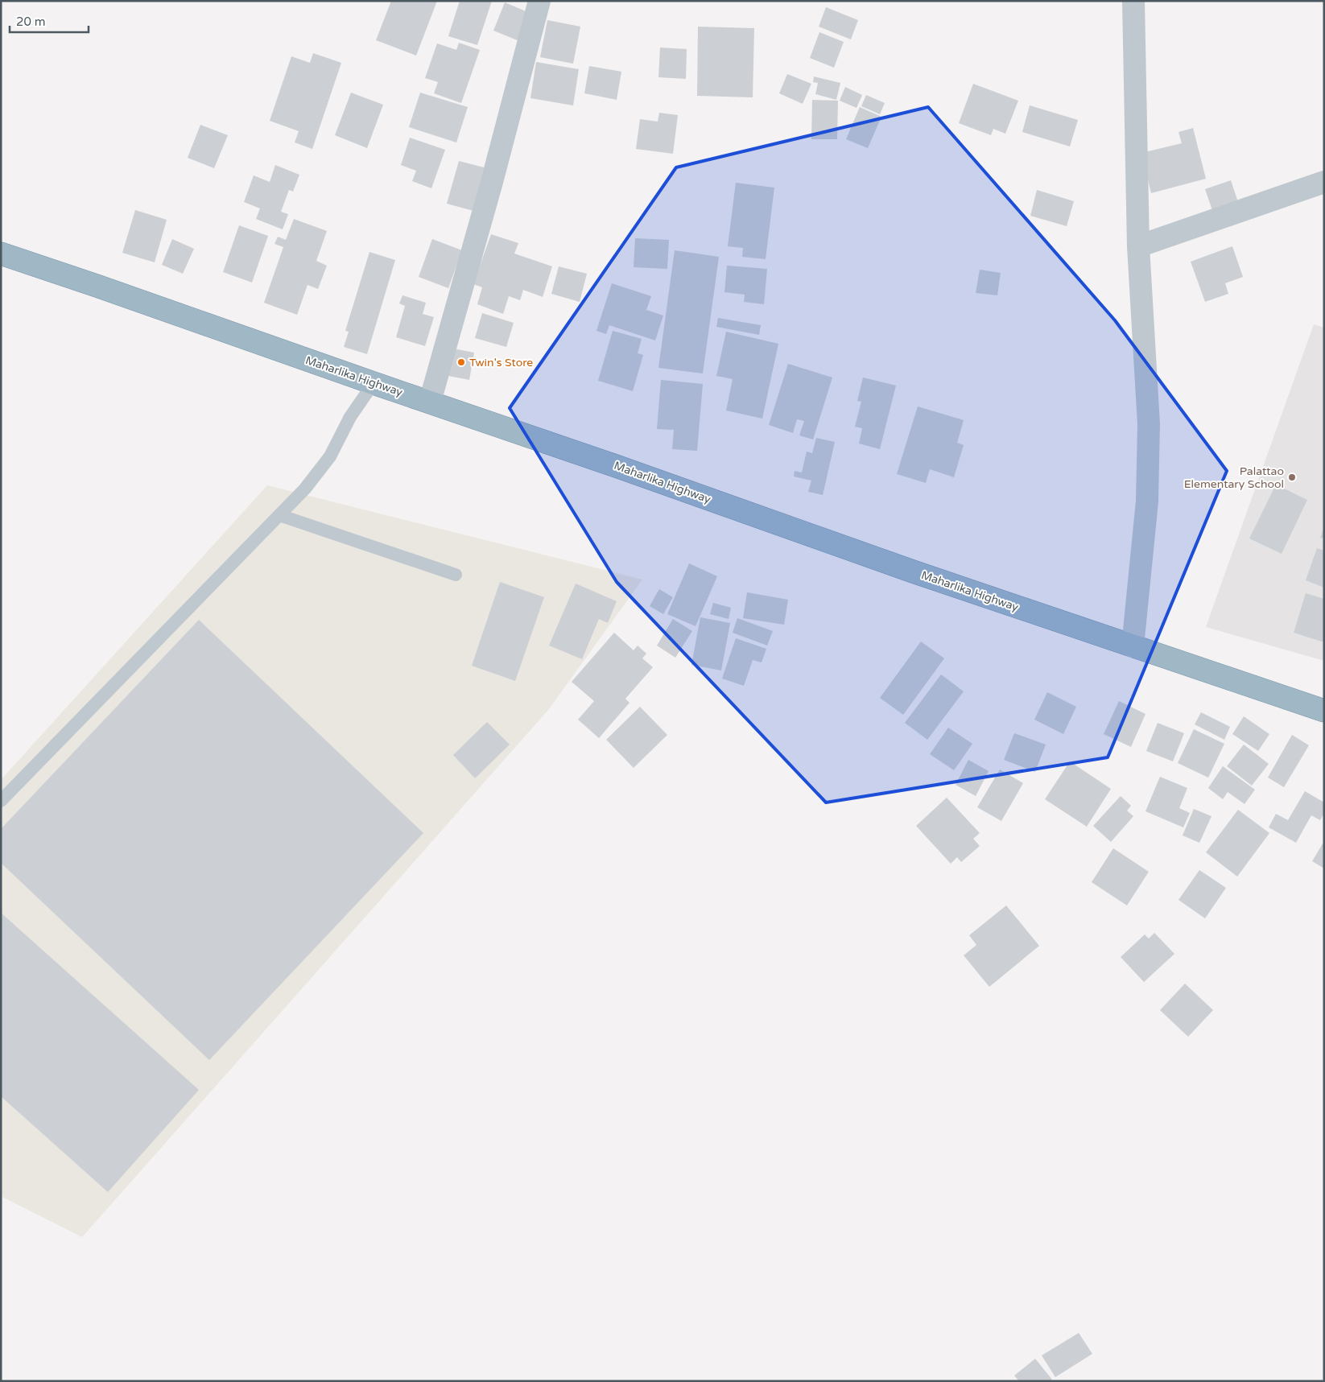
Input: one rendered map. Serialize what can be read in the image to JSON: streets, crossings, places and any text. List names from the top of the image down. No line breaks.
{"streets":{"highway":["Maharlika Highway"]},"places":["Twin's Store","Palattao Elementary School"],"scale_bar":"20 m"}
